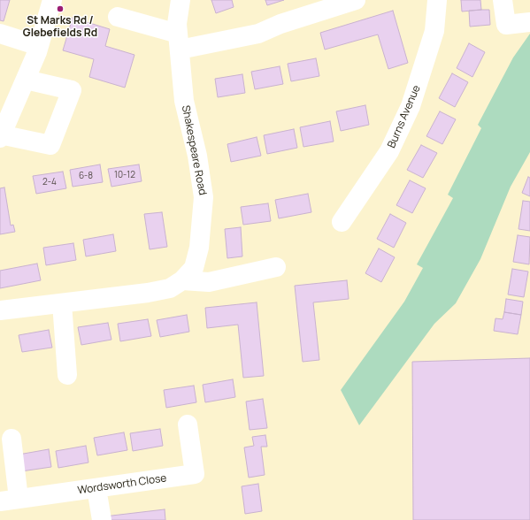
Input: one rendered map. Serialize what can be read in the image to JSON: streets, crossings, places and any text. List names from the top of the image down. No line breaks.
{"streets":{"street":["Burns Avenue","Shakespeare Road","Wordsworth Close"]},"places":["St Marks Rd / Glebefields Rd"],"house_numbers":["10-12","6-8","2-4"]}
